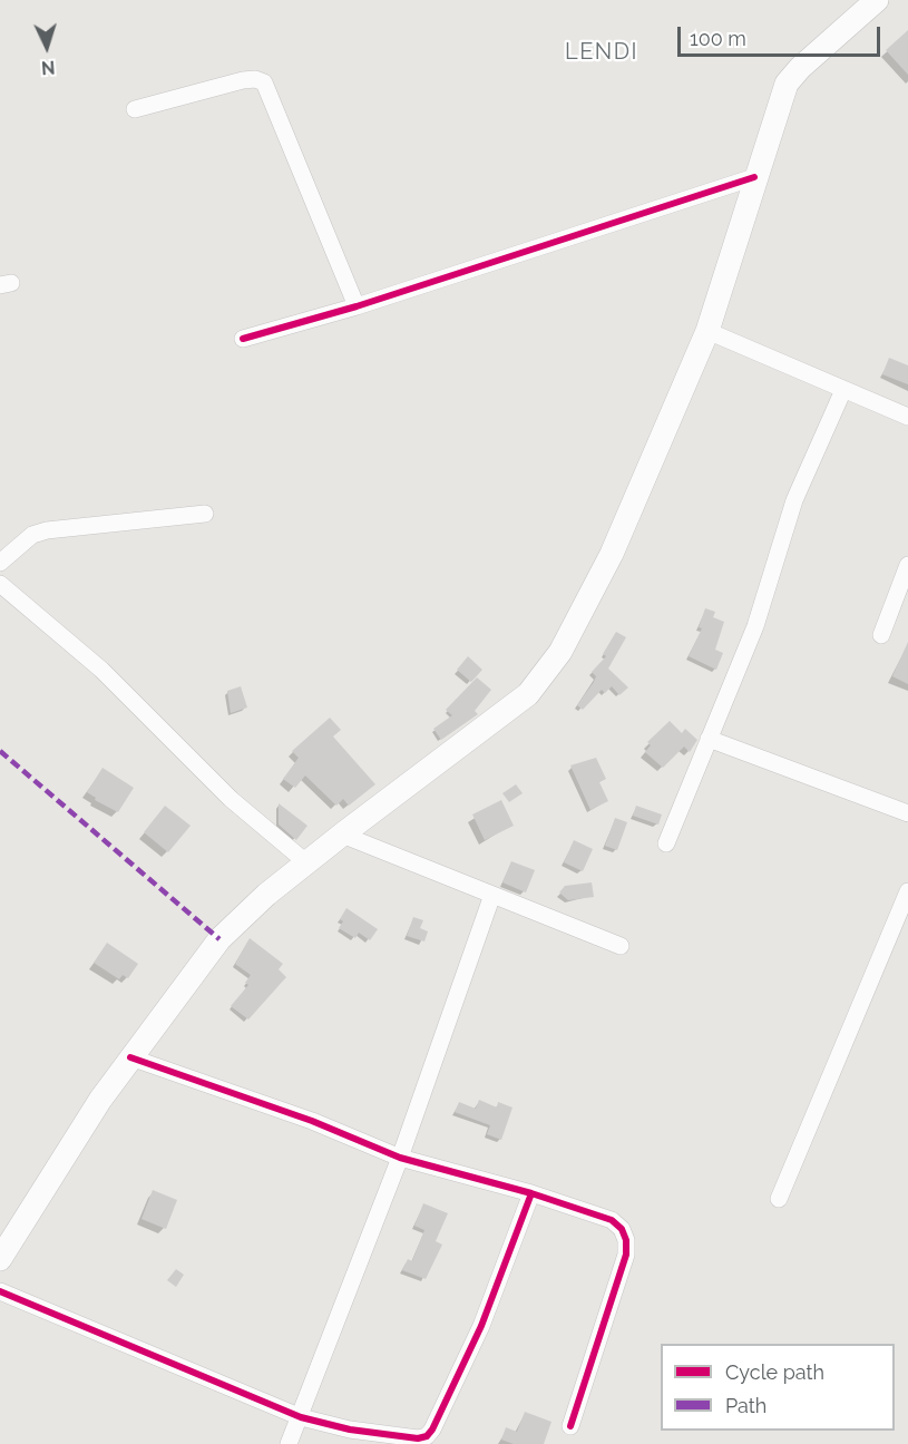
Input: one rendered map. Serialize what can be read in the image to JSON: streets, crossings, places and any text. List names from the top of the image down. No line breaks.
{"districts":["LENDI"],"legend":["Cycle path","Path"],"scale_bar":"100 m","north":"bottom"}
